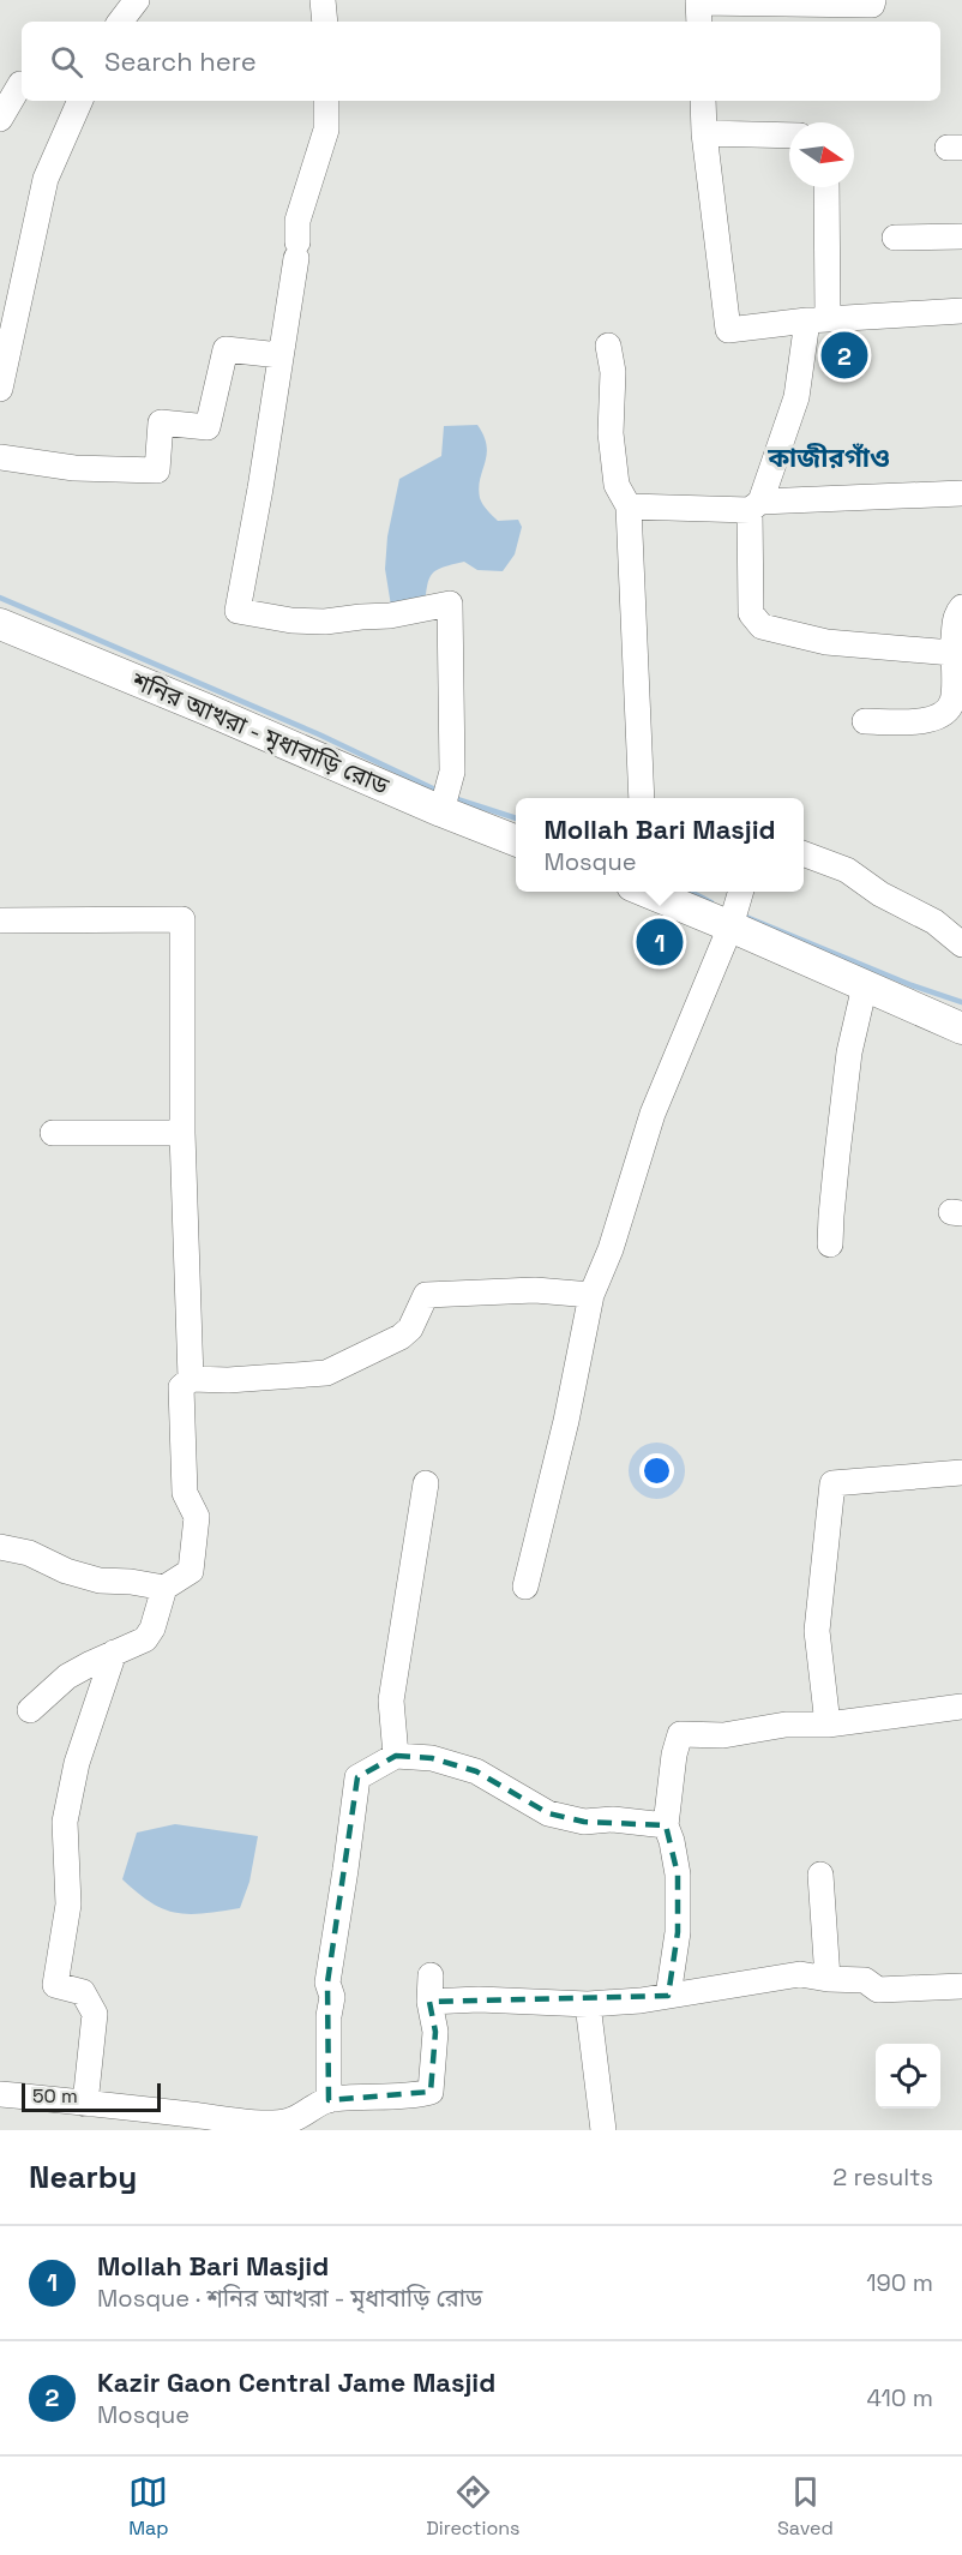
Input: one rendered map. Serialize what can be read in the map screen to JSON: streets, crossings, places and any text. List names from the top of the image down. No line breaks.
{"streets":{"main road":["শনির আখরা - মৃধাবাড়ি রোড"]},"districts":["কাজীরগাঁও"],"scale_bar":"50 m","north":"right","page":{"search":"Search here","pins":["2","1"],"popup":["Mollah Bari Masjid","Mosque"],"scale":"50 m","heading":["Nearby","2 results"],"list":[{"mark":"1","name":"Mollah Bari Masjid","note":"Mosque · শনির আখরা - মৃধাবাড়ি রোড","value":"190 m"},{"mark":"2","name":"Kazir Gaon Central Jame Masjid","note":"Mosque","value":"410 m"}],"nav":["Map","Directions","Saved"]}}
